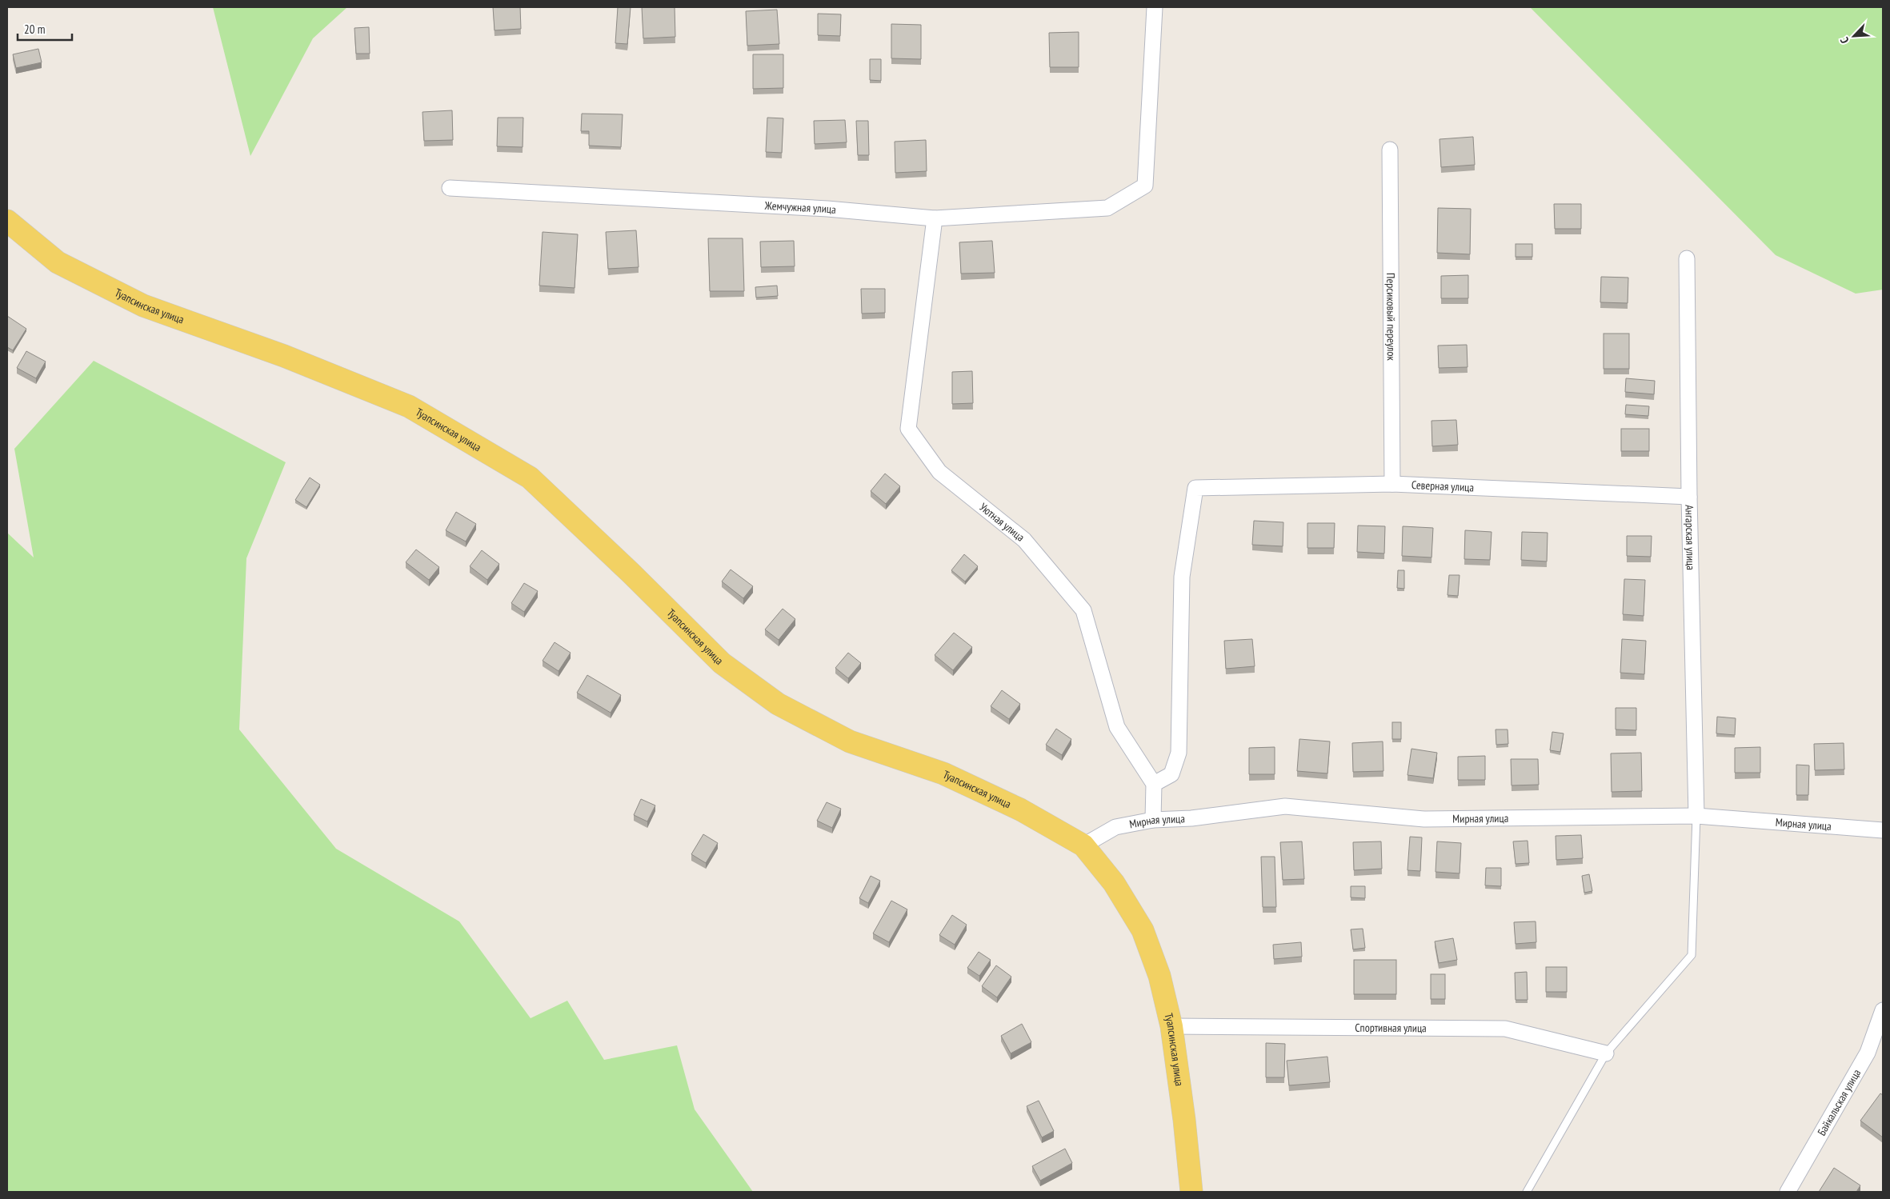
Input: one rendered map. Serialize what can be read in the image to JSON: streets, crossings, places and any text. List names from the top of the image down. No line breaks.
{"streets":{"main road":["Туапсинская улица"],"street":["Жемчужная улица","Персиковый переулок","Северная улица","Уютная улица","Ангарская улица","Мирная улица","Спортивная улица","Байкальская улица"]},"crossings":[["Жемчужная улица","Уютная улица"],["Туапсинская улица","Мирная улица"],["Туапсинская улица","Спортивная улица"],["Персиковый переулок","Северная улица"],["Северная улица","Уютная улица"],["Северная улица","Ангарская улица"],["Ангарская улица","Мирная улица"]],"scale_bar":"20 m","north":"bottom left"}
